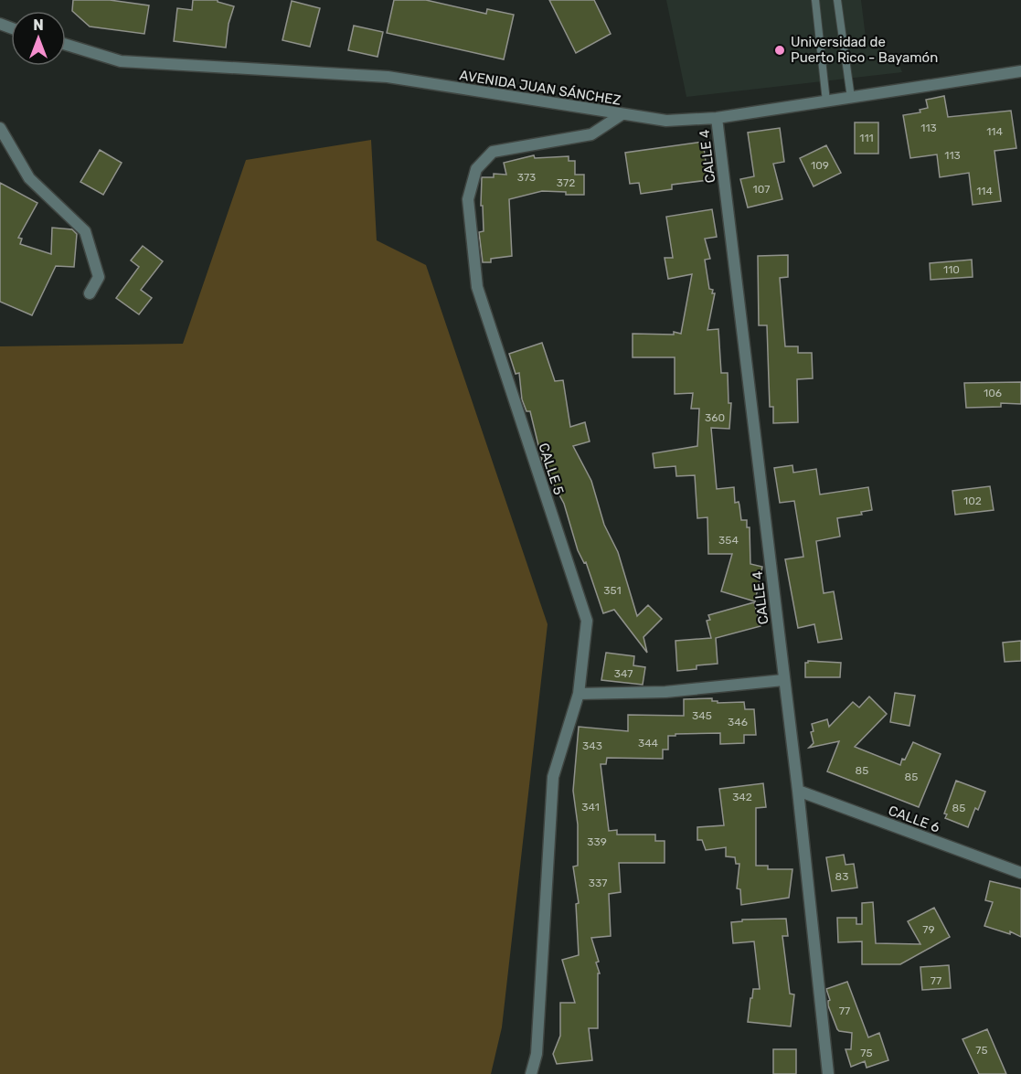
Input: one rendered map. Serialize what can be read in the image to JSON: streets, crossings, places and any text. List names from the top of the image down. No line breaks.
{"streets":{"street":["AVENIDA JUAN SÁNCHEZ","CALLE 4","CALLE 5","CALLE 6"]},"crossings":[["AVENIDA JUAN SÁNCHEZ","CALLE 4"],["AVENIDA JUAN SÁNCHEZ","CALLE 5"],["CALLE 4","CALLE 6"]],"places":["Universidad de Puerto Rico - Bayamón"],"house_numbers":["113","114","111","113","109","373","372","107","114","110","106","360","102","354","351","347","345","346","344","343","85","85","342","341","85","339","83","337","79","77","77","75","75"],"north":"top"}
